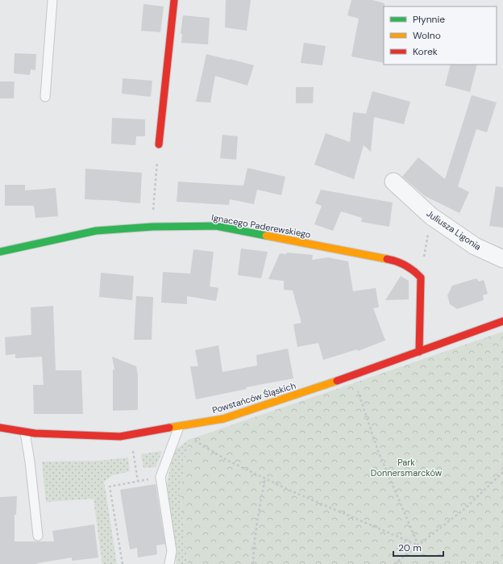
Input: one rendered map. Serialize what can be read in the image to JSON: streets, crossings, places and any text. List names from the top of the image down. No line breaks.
{"streets":{"street":["Ignacego Paderewskiego","Juliusza Ligonia","Powstańców Śląskich"]},"parks":["Park Donnersmarcków"],"legend":["Płynnie","Wolno","Korek"],"scale_bar":"20 m"}
